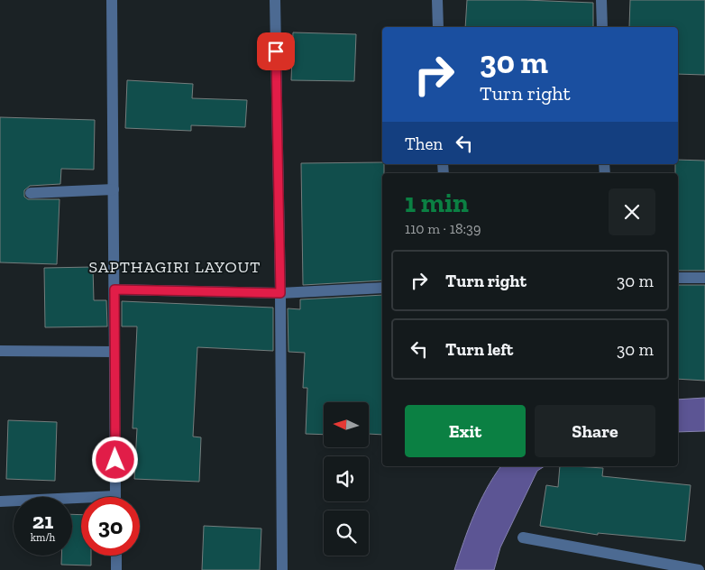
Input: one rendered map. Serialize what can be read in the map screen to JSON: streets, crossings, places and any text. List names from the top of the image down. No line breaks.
{"districts":["SAPTHAGIRI LAYOUT"],"north":"left","page":{"turn":["30 m","Turn right"],"then":"Then","heading":["1 min","110 m · 18:39"],"list":[{"name":"Turn right","value":"30 m"},{"name":"Turn left","value":"30 m"}],"buttons":["Exit","Share"],"speed":"21 km/h","limit":"30"}}
